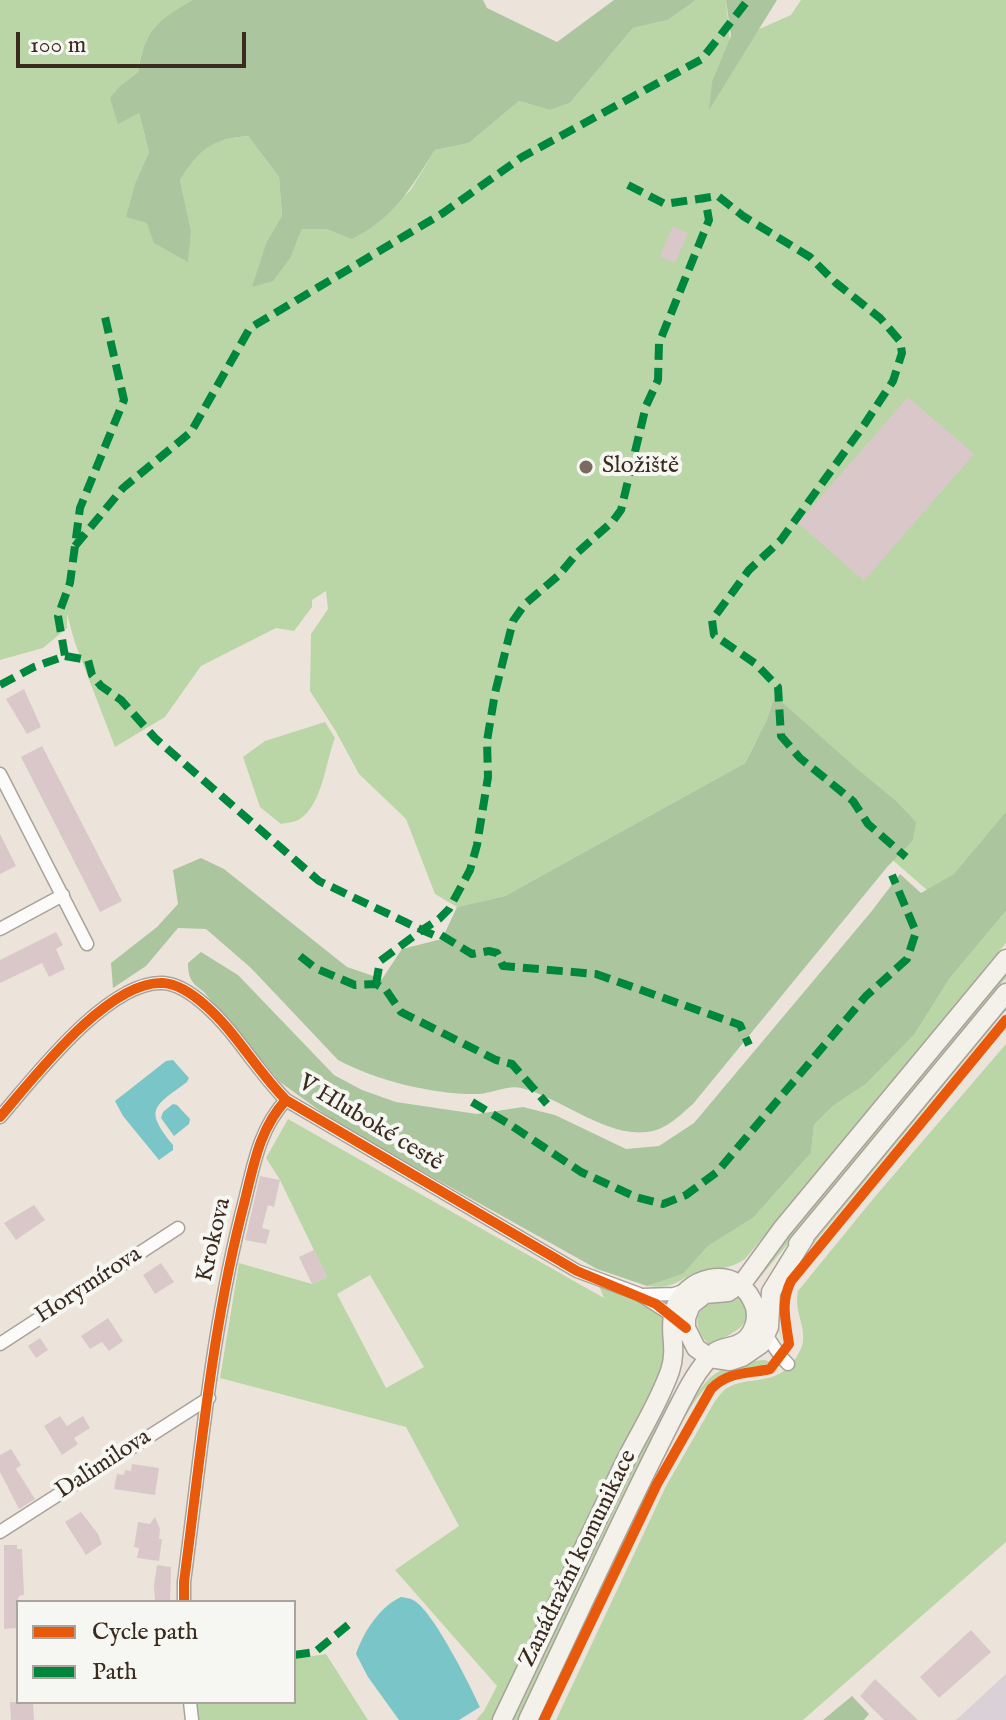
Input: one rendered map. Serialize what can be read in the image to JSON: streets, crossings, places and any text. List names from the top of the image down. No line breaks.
{"streets":{"main road":["Zanádražní komunikace"],"street":["V Hluboké cestě","Krokova","Horymírova","Dalimilova"]},"crossings":[["V Hluboké cestě","Krokova"],["V Hluboké cestě","Zanádražní komunikace"],["Krokova","Dalimilova"]],"places":["Složiště"],"legend":["Cycle path","Path"],"scale_bar":"100 m"}
